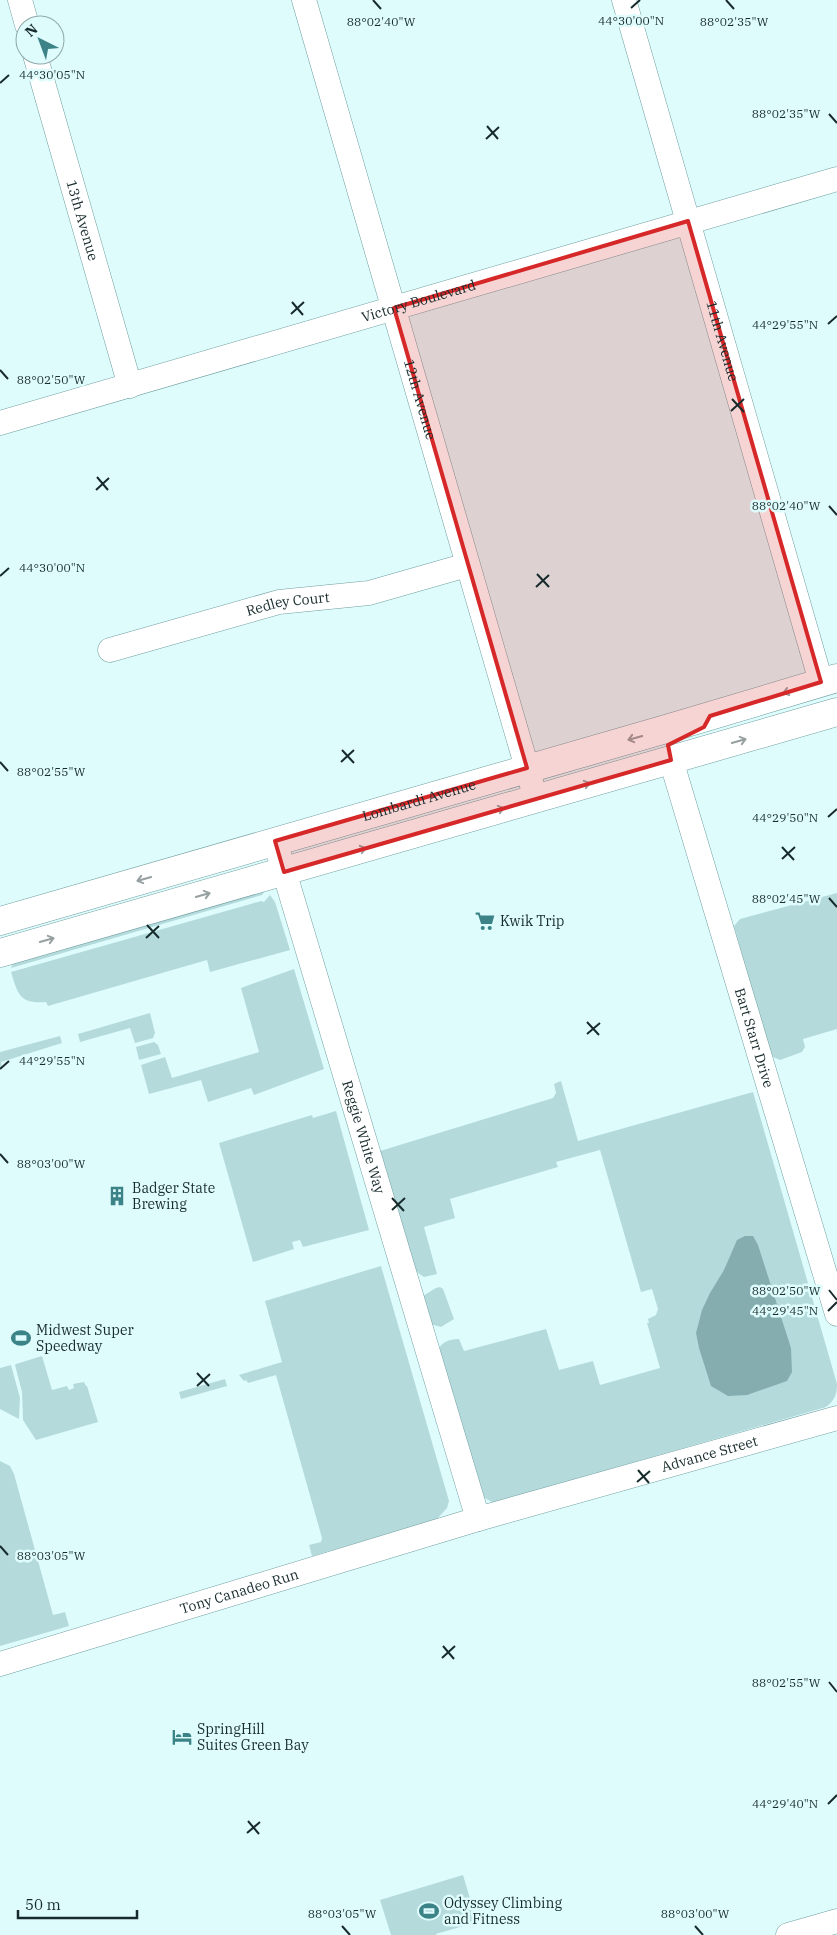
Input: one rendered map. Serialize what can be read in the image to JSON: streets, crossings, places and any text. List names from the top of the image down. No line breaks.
{"streets":{"main road":["Lombardi Avenue"],"street":["13th Avenue","Victory Boulevard","11th Avenue","12th Avenue","Redley Court","Bart Starr Drive","Reggie White Way","Advance Street","Tony Canadeo Run"]},"crossings":[["13th Avenue","Victory Boulevard"],["Victory Boulevard","11th Avenue"],["Victory Boulevard","12th Avenue"],["11th Avenue","Lombardi Avenue"],["12th Avenue","Redley Court"],["12th Avenue","Lombardi Avenue"],["Lombardi Avenue","Reggie White Way"],["Reggie White Way","Advance Street"],["Reggie White Way","Tony Canadeo Run"],["Advance Street","Tony Canadeo Run"]],"places":{"supermarket":["Kwik Trip"],"building":["Badger State Brewing"],"sports":["Midwest Super Speedway","Odyssey Climbing and Fitness"],"hotel":["SpringHill Suites Green Bay"]},"scale_bar":"50 m","north":"top left","coordinates":["44°30'00\"N","88°02'35\"W","88°02'40\"W","44°30'05\"N","44°29'55\"N","88°02'50\"W","88°02'55\"W","44°29'50\"N","88°02'45\"W","88°03'00\"W","44°29'45\"N","88°03'05\"W","44°29'40\"N"]}
